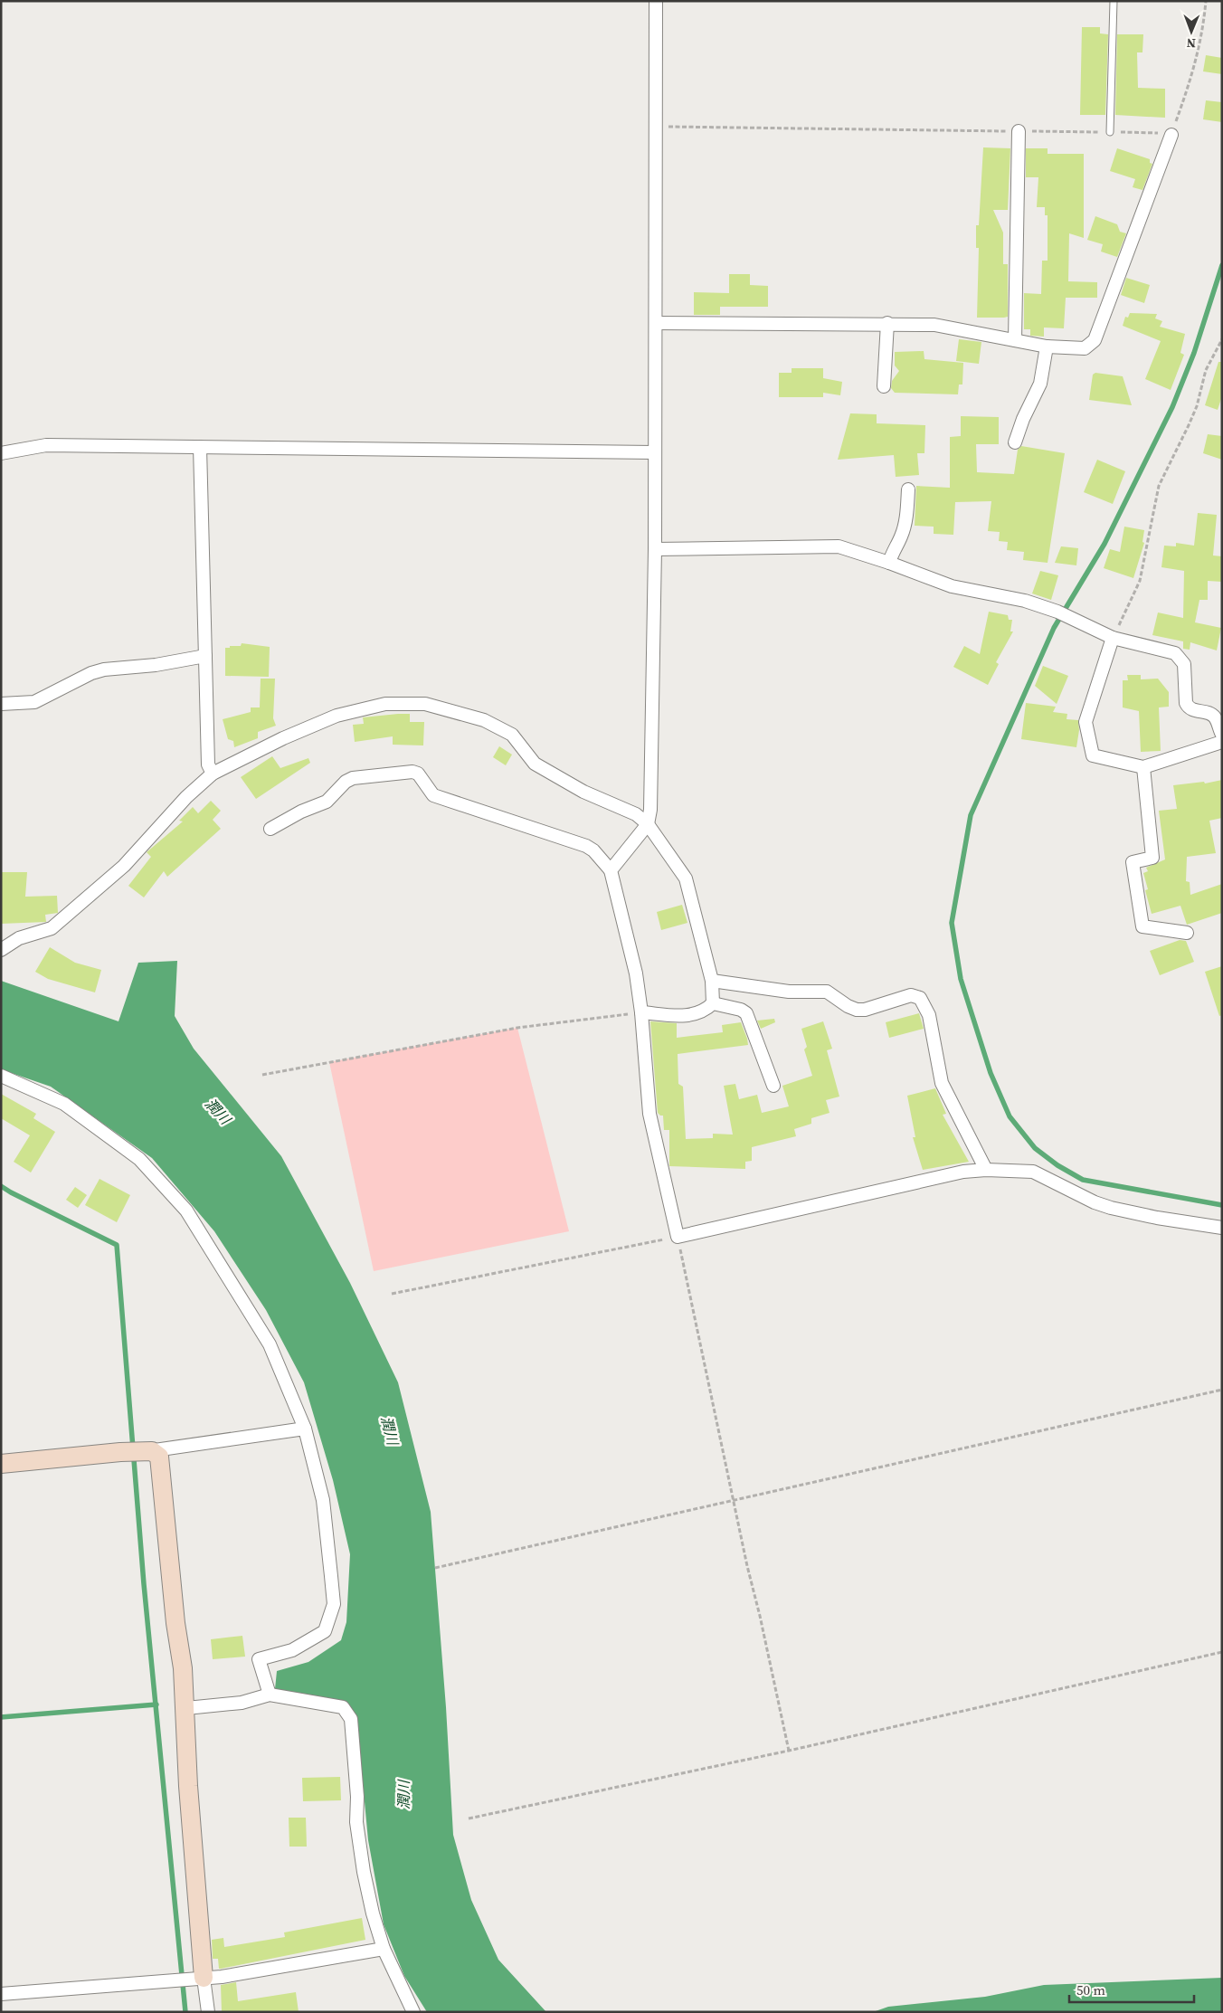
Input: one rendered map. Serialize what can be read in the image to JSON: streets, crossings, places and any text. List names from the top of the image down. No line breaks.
{"water":["潤川"],"scale_bar":"50 m","north":"bottom"}
